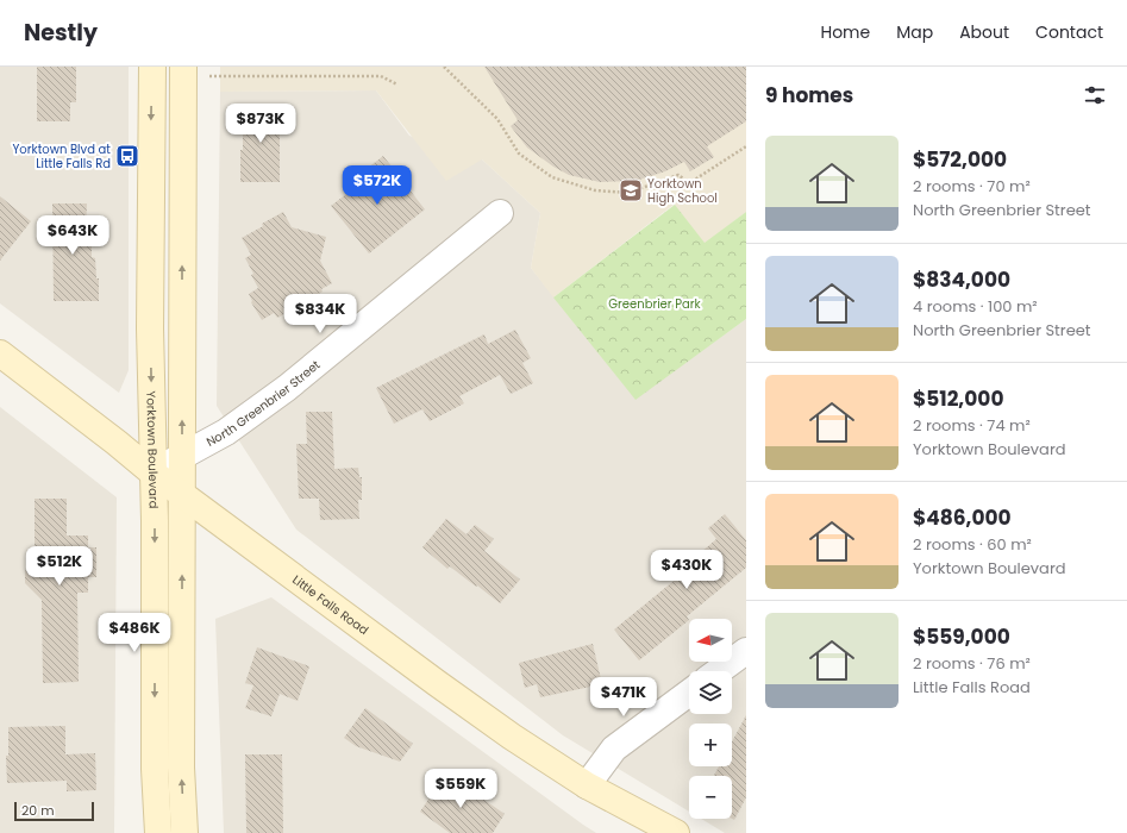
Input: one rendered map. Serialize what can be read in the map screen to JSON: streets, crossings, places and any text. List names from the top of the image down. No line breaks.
{"streets":{"street":["North Greenbrier Street","Yorktown Boulevard","Little Falls Road"]},"crossings":[["North Greenbrier Street","Yorktown Boulevard"],["North Greenbrier Street","Little Falls Road"],["Yorktown Boulevard","Little Falls Road"]],"parks":["Greenbrier Park"],"places":{"bus stop":["Yorktown Blvd at Little Falls Rd"],"school or university":["Yorktown High School"]},"scale_bar":"20 m","north":"left","page":{"header":"Nestly","nav":["Home","Map","About","Contact"],"heading":"9 homes","price":["$873K","$572K","$643K","$834K","$512K","$430K","$486K","$471K","$559K"],"list":[{"name":"$572,000","note":"2 rooms · 70 m² · North Greenbrier Street"},{"name":"$834,000","note":"4 rooms · 100 m² · North Greenbrier Street"},{"name":"$512,000","note":"2 rooms · 74 m² · Yorktown Boulevard"},{"name":"$486,000","note":"2 rooms · 60 m² · Yorktown Boulevard"},{"name":"$559,000","note":"2 rooms · 76 m² · Little Falls Road"}],"map_buttons":["+","−"],"scale":"20 m"}}
